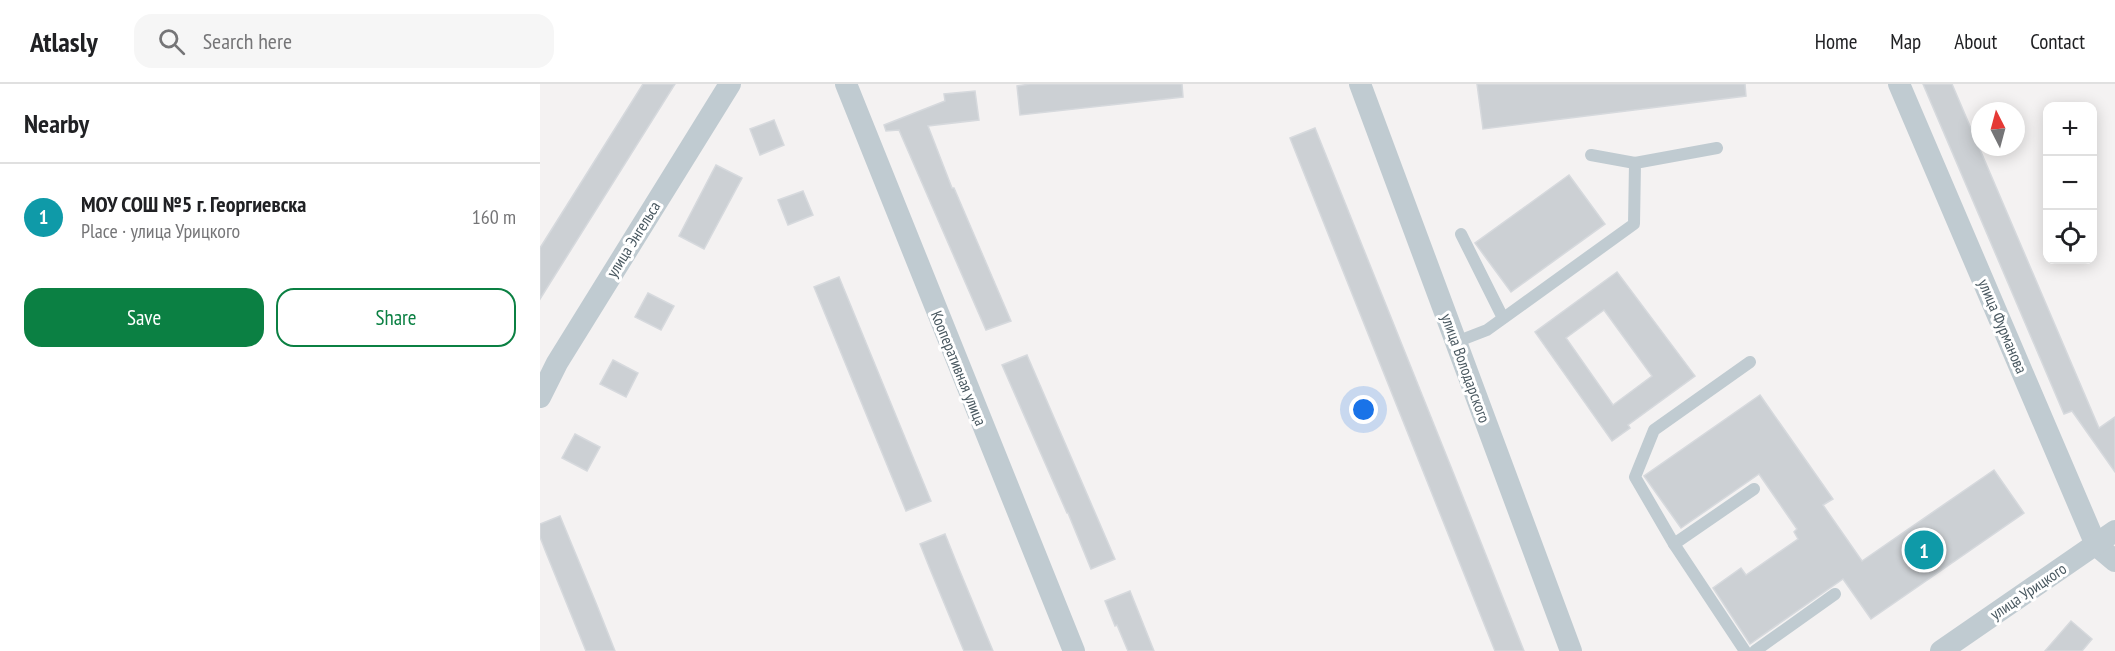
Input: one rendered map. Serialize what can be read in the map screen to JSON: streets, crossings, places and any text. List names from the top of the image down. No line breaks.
{"streets":{"street":["улица Энгельса","улица Фурманова","Кооперативная улица","улица Володарского","улица Урицкого"]},"crossings":[["улица Фурманова","улица Урицкого"]],"north":"top","page":{"header":"Atlasly","search":"Search here","nav":["Home","Map","About","Contact"],"heading":"Nearby","map_buttons":["+","−"],"list":[{"mark":"1","name":"МОУ СОШ №5 г. Георгиевска","note":"Place · улица Урицкого","value":"160 m"}],"buttons":["Save","Share"],"pins":"1"}}
